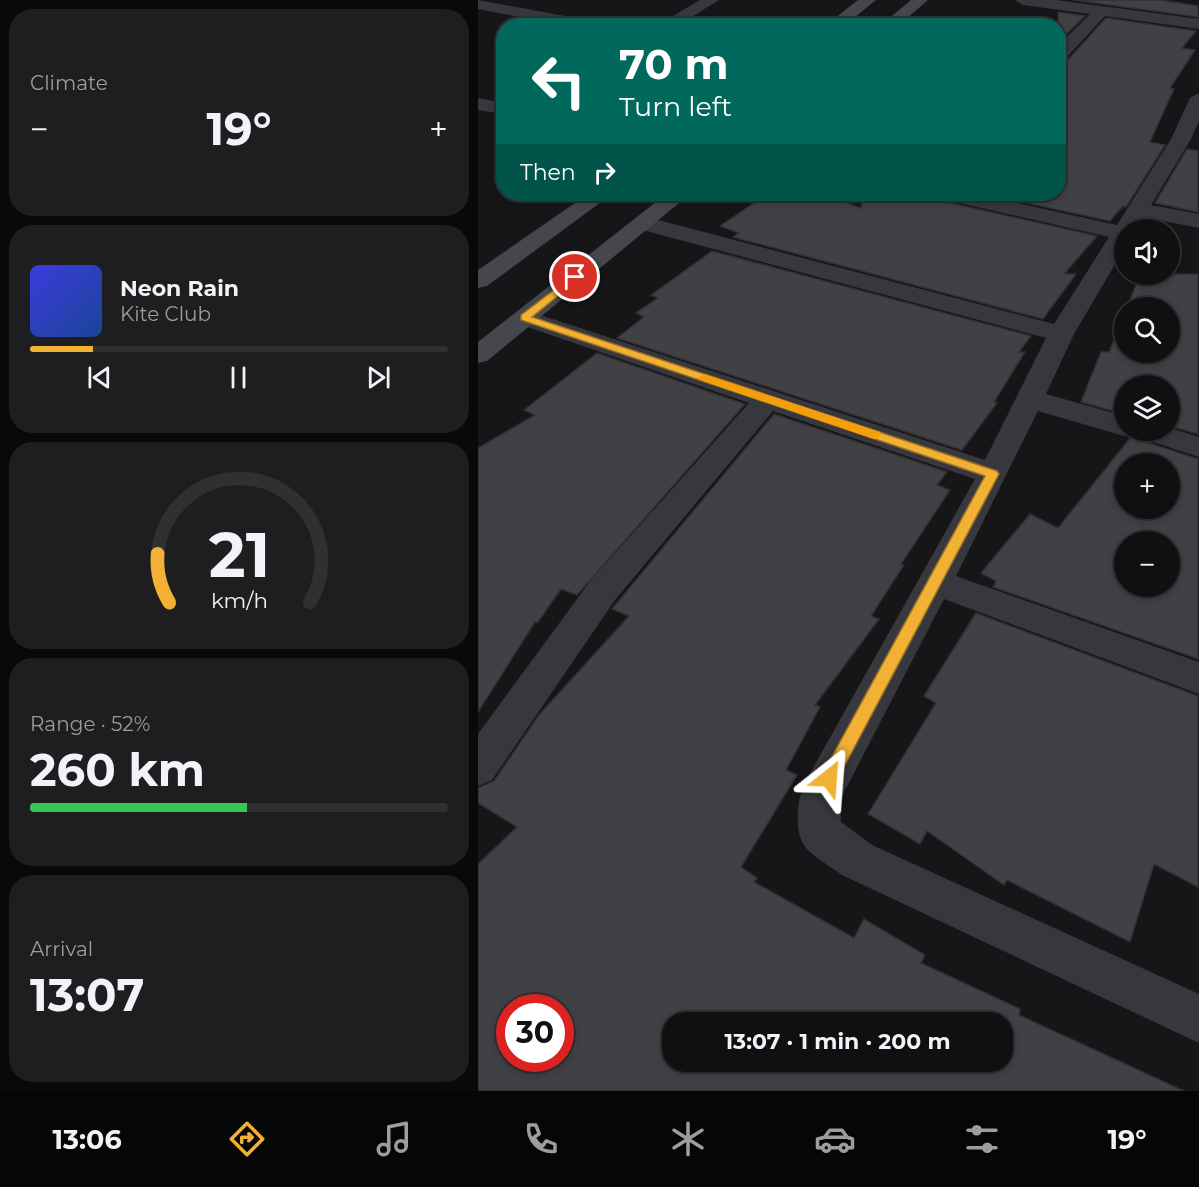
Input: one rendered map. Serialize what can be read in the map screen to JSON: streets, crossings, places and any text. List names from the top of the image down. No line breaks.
{"page":{"tile":["Climate",["Range · 52%","260 km"],["Arrival","13:07"]],"turn":["70 m","Turn left"],"heat":["−","19°","+"],"then":"Then","map_buttons":["+","−"],"song":["Neon Rain","Kite Club"],"limit":"30","trip":"13:07 · 1 min · 200 m","tabs":["13:06","19°"],"gauge":["21","km/h"]}}
